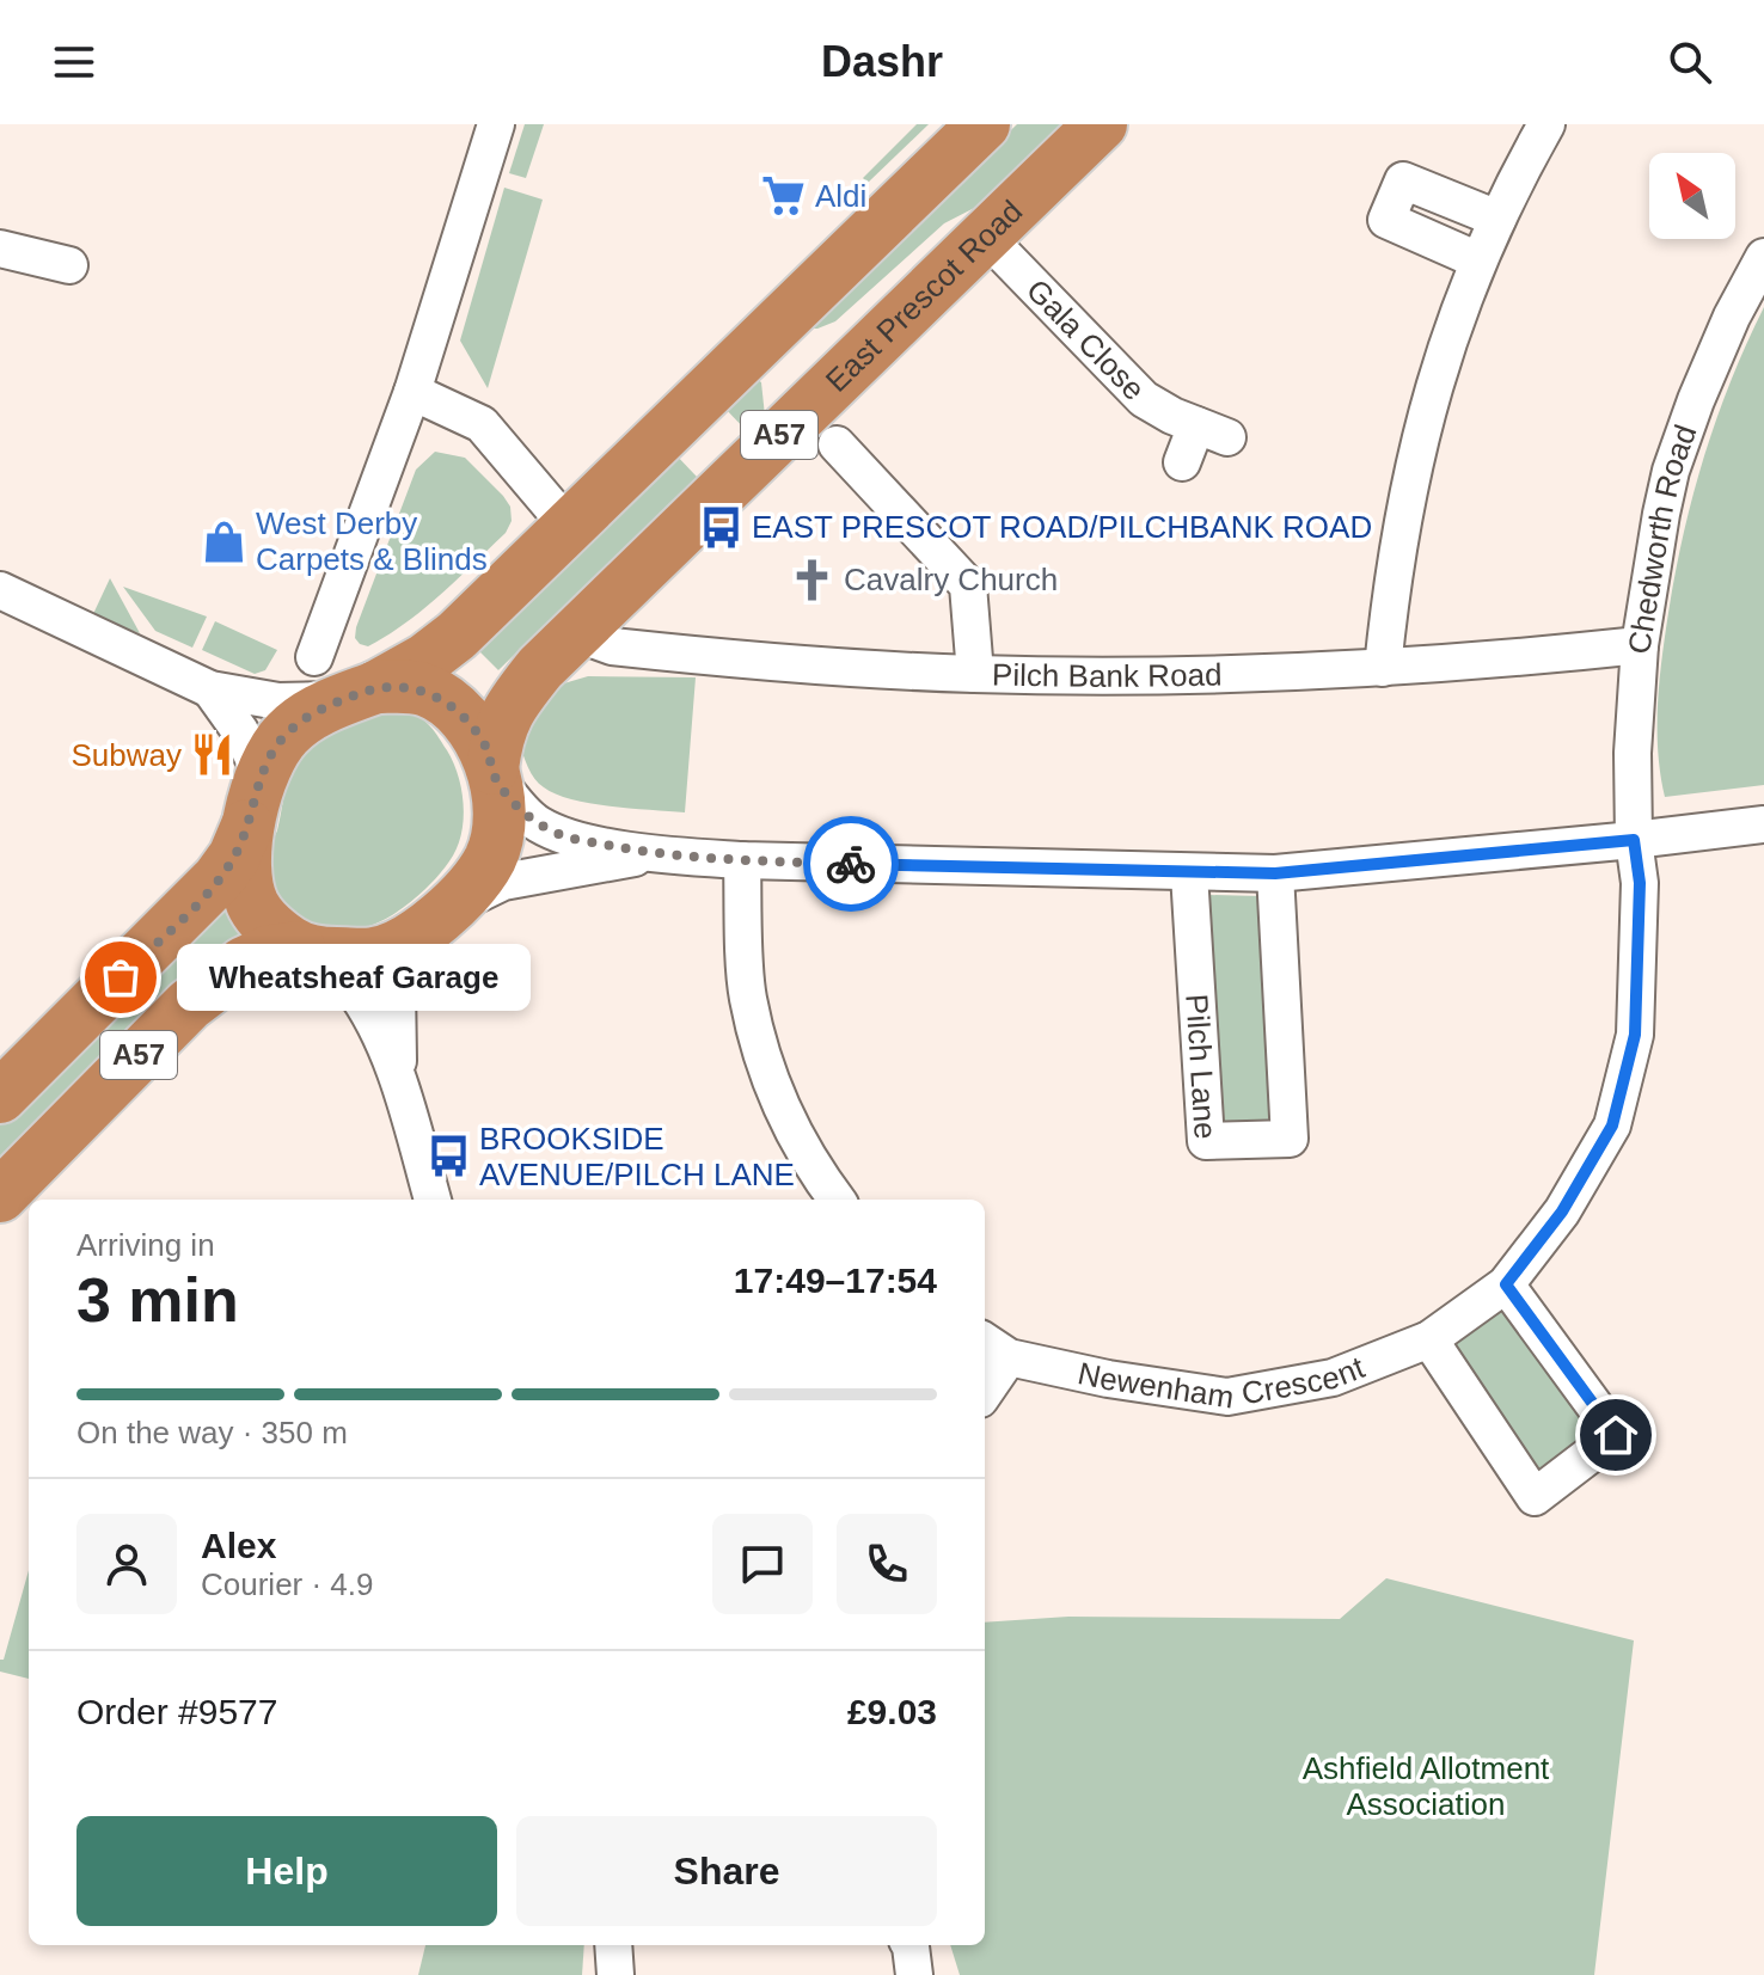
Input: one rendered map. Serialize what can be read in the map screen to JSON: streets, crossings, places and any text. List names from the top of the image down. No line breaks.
{"streets":{"highway":["East Prescot Road","A57"],"street":["Gala Close","Chedworth Road","Pilch Bank Road","Pilch Lane","Newenham Crescent"]},"crossings":[["East Prescot Road","Gala Close"],["East Prescot Road","A57"],["East Prescot Road","Pilch Bank Road"],["Chedworth Road","Pilch Bank Road"],["Chedworth Road","Newenham Crescent"]],"parks":["Ashfield Allotment Association"],"places":{"supermarket":["Aldi"],"bus stop":["EAST PRESCOT ROAD/PILCHBANK ROAD","BROOKSIDE AVENUE/PILCH LANE"],"shop":["West Derby Carpets & Blinds"],"church":["Cavalry Church"],"restaurant":["Subway"],"other":["Wheatsheaf Garage"]},"north":"top left","page":{"header":"Dashr","bubble":"Wheatsheaf Garage","heading":["3 min","Arriving in","17:49–17:54"],"panel":["Alex","Courier · 4.9","Order #9577","£9.03"],"bar":"On the way · 350 m","buttons":["Help","Share"]}}
